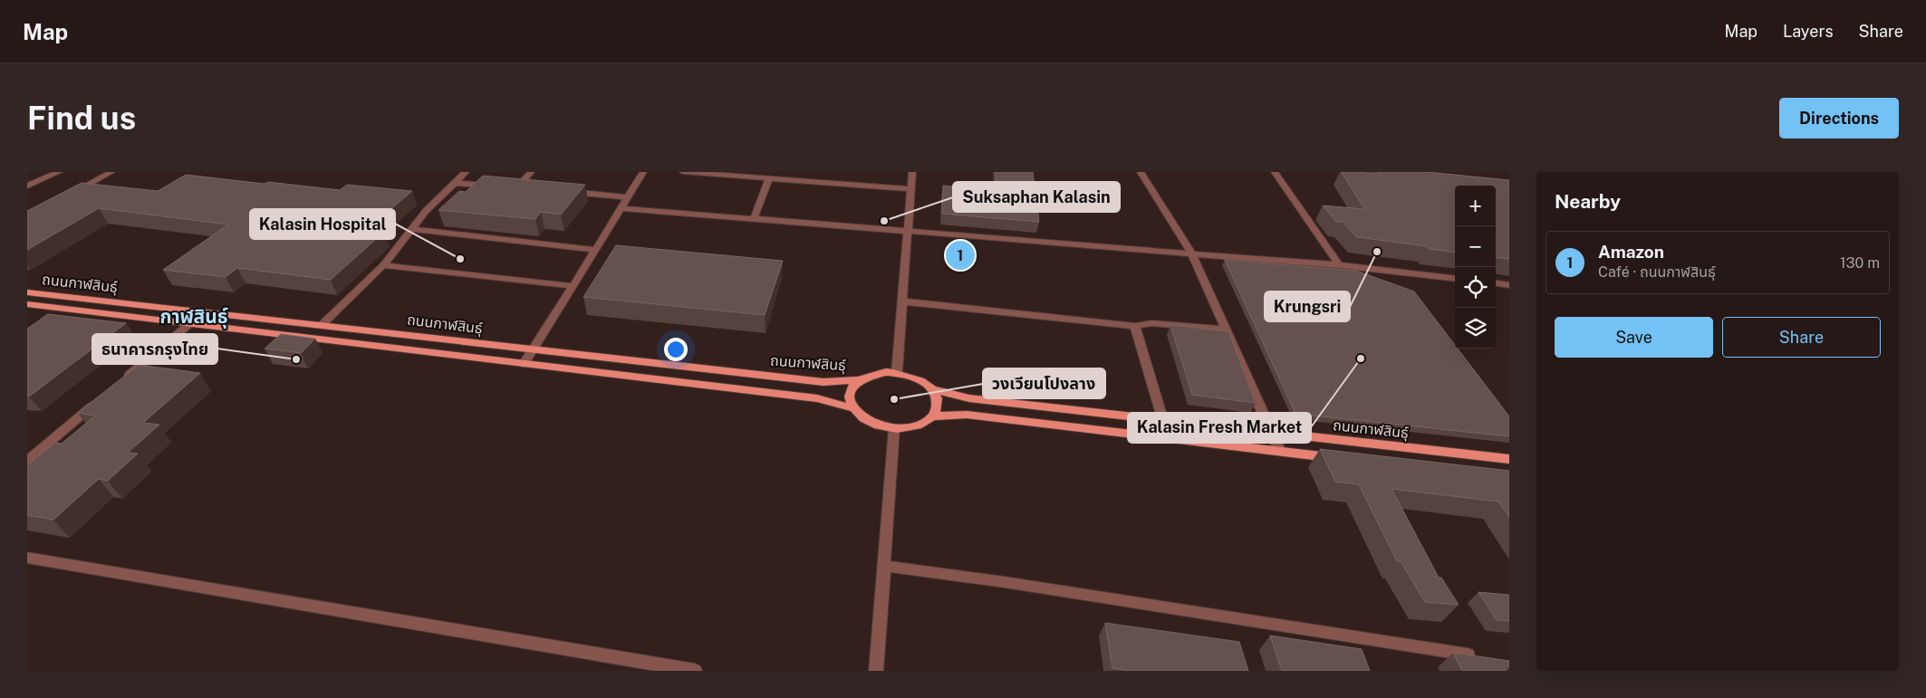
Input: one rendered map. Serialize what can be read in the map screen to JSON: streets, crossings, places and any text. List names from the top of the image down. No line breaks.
{"streets":{"main road":["ถนนกาฬสินธุ์"]},"districts":["กาฬสินธุ์"],"places":["Suksaphan Kalasin","Krungsri","Kalasin Hospital","Kalasin Fresh Market","ธนาคารกรุงไทย","วงเวียนโปงลาง"],"page":{"header":"Map","nav":["Map","Layers","Share"],"buttons":["Directions",["Save","Share"]],"title":"Find us","heading":"Nearby","map_buttons":["+","−"],"list":[{"mark":"1","name":"Amazon","note":"Café · ถนนกาฬสินธุ์","value":"130 m"}],"pins":"1"}}
